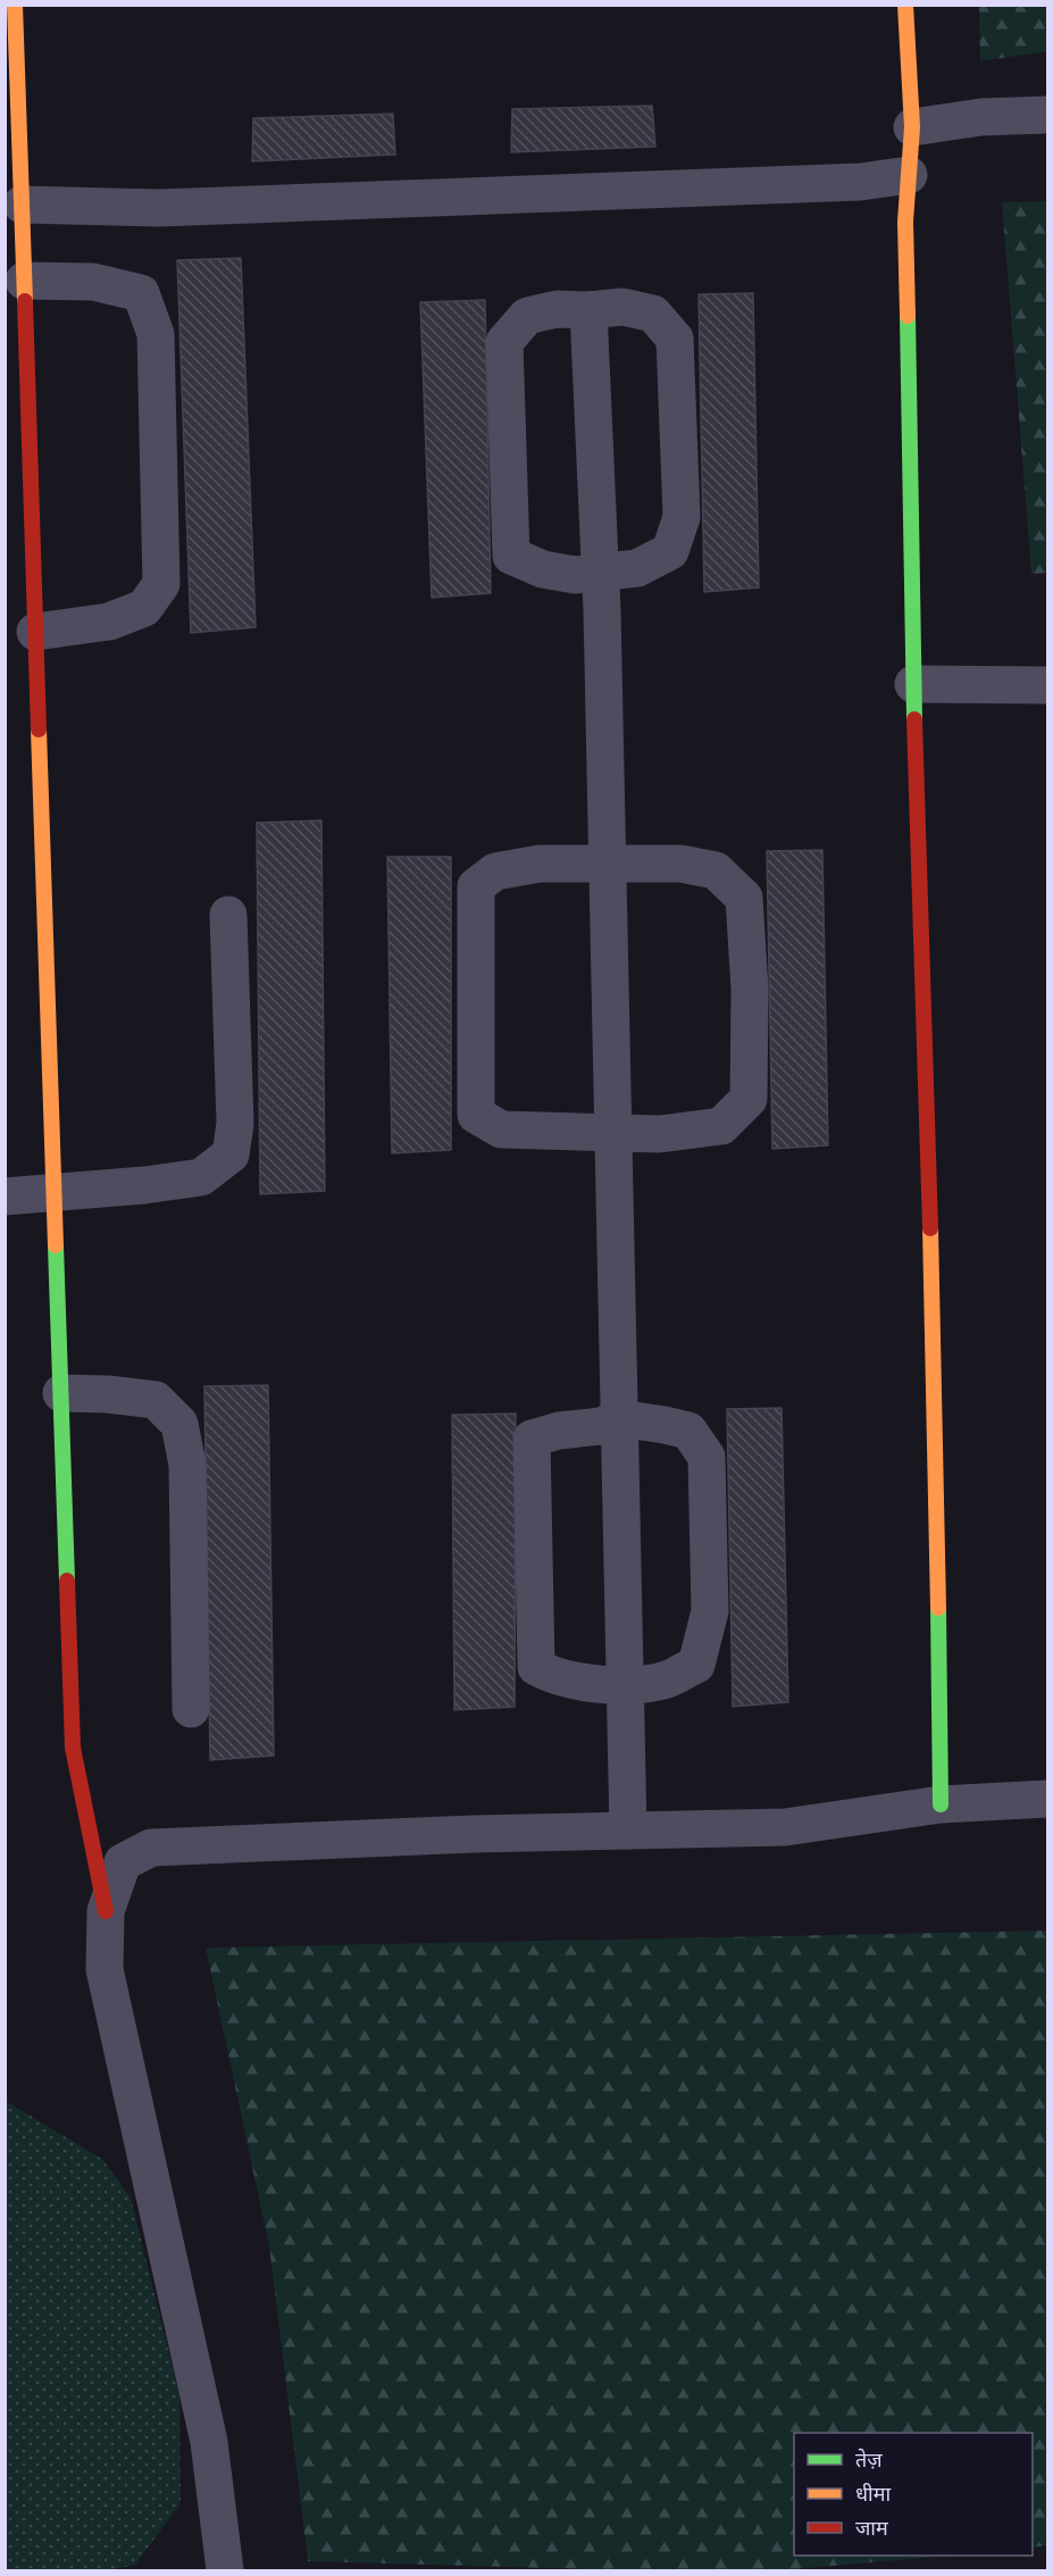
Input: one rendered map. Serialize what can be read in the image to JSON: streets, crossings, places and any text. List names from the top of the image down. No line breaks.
{"legend":["तेज़","धीमा","जाम"]}
